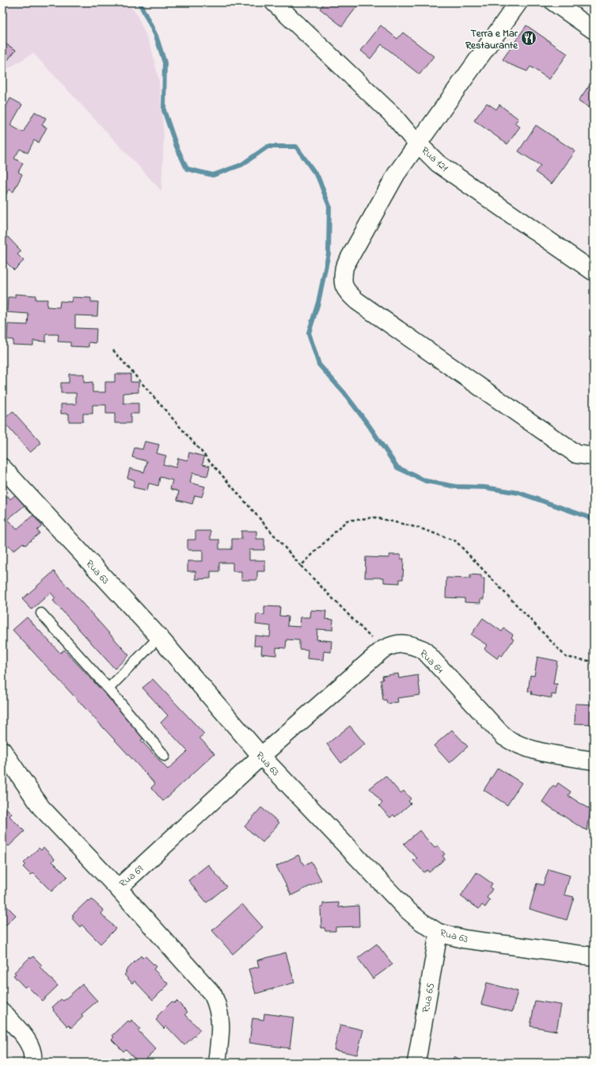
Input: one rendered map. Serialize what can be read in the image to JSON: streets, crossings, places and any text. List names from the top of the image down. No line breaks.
{"streets":{"street":["Rua 121","Rua 63","Rua 64","Rua 69","Rua 65"]},"crossings":[["Rua 63","Rua 64"],["Rua 63","Rua 69"],["Rua 63","Rua 65"],["Rua 64","Rua 69"]],"places":{"restaurant":["Terra e Mar Restaurante"]}}
